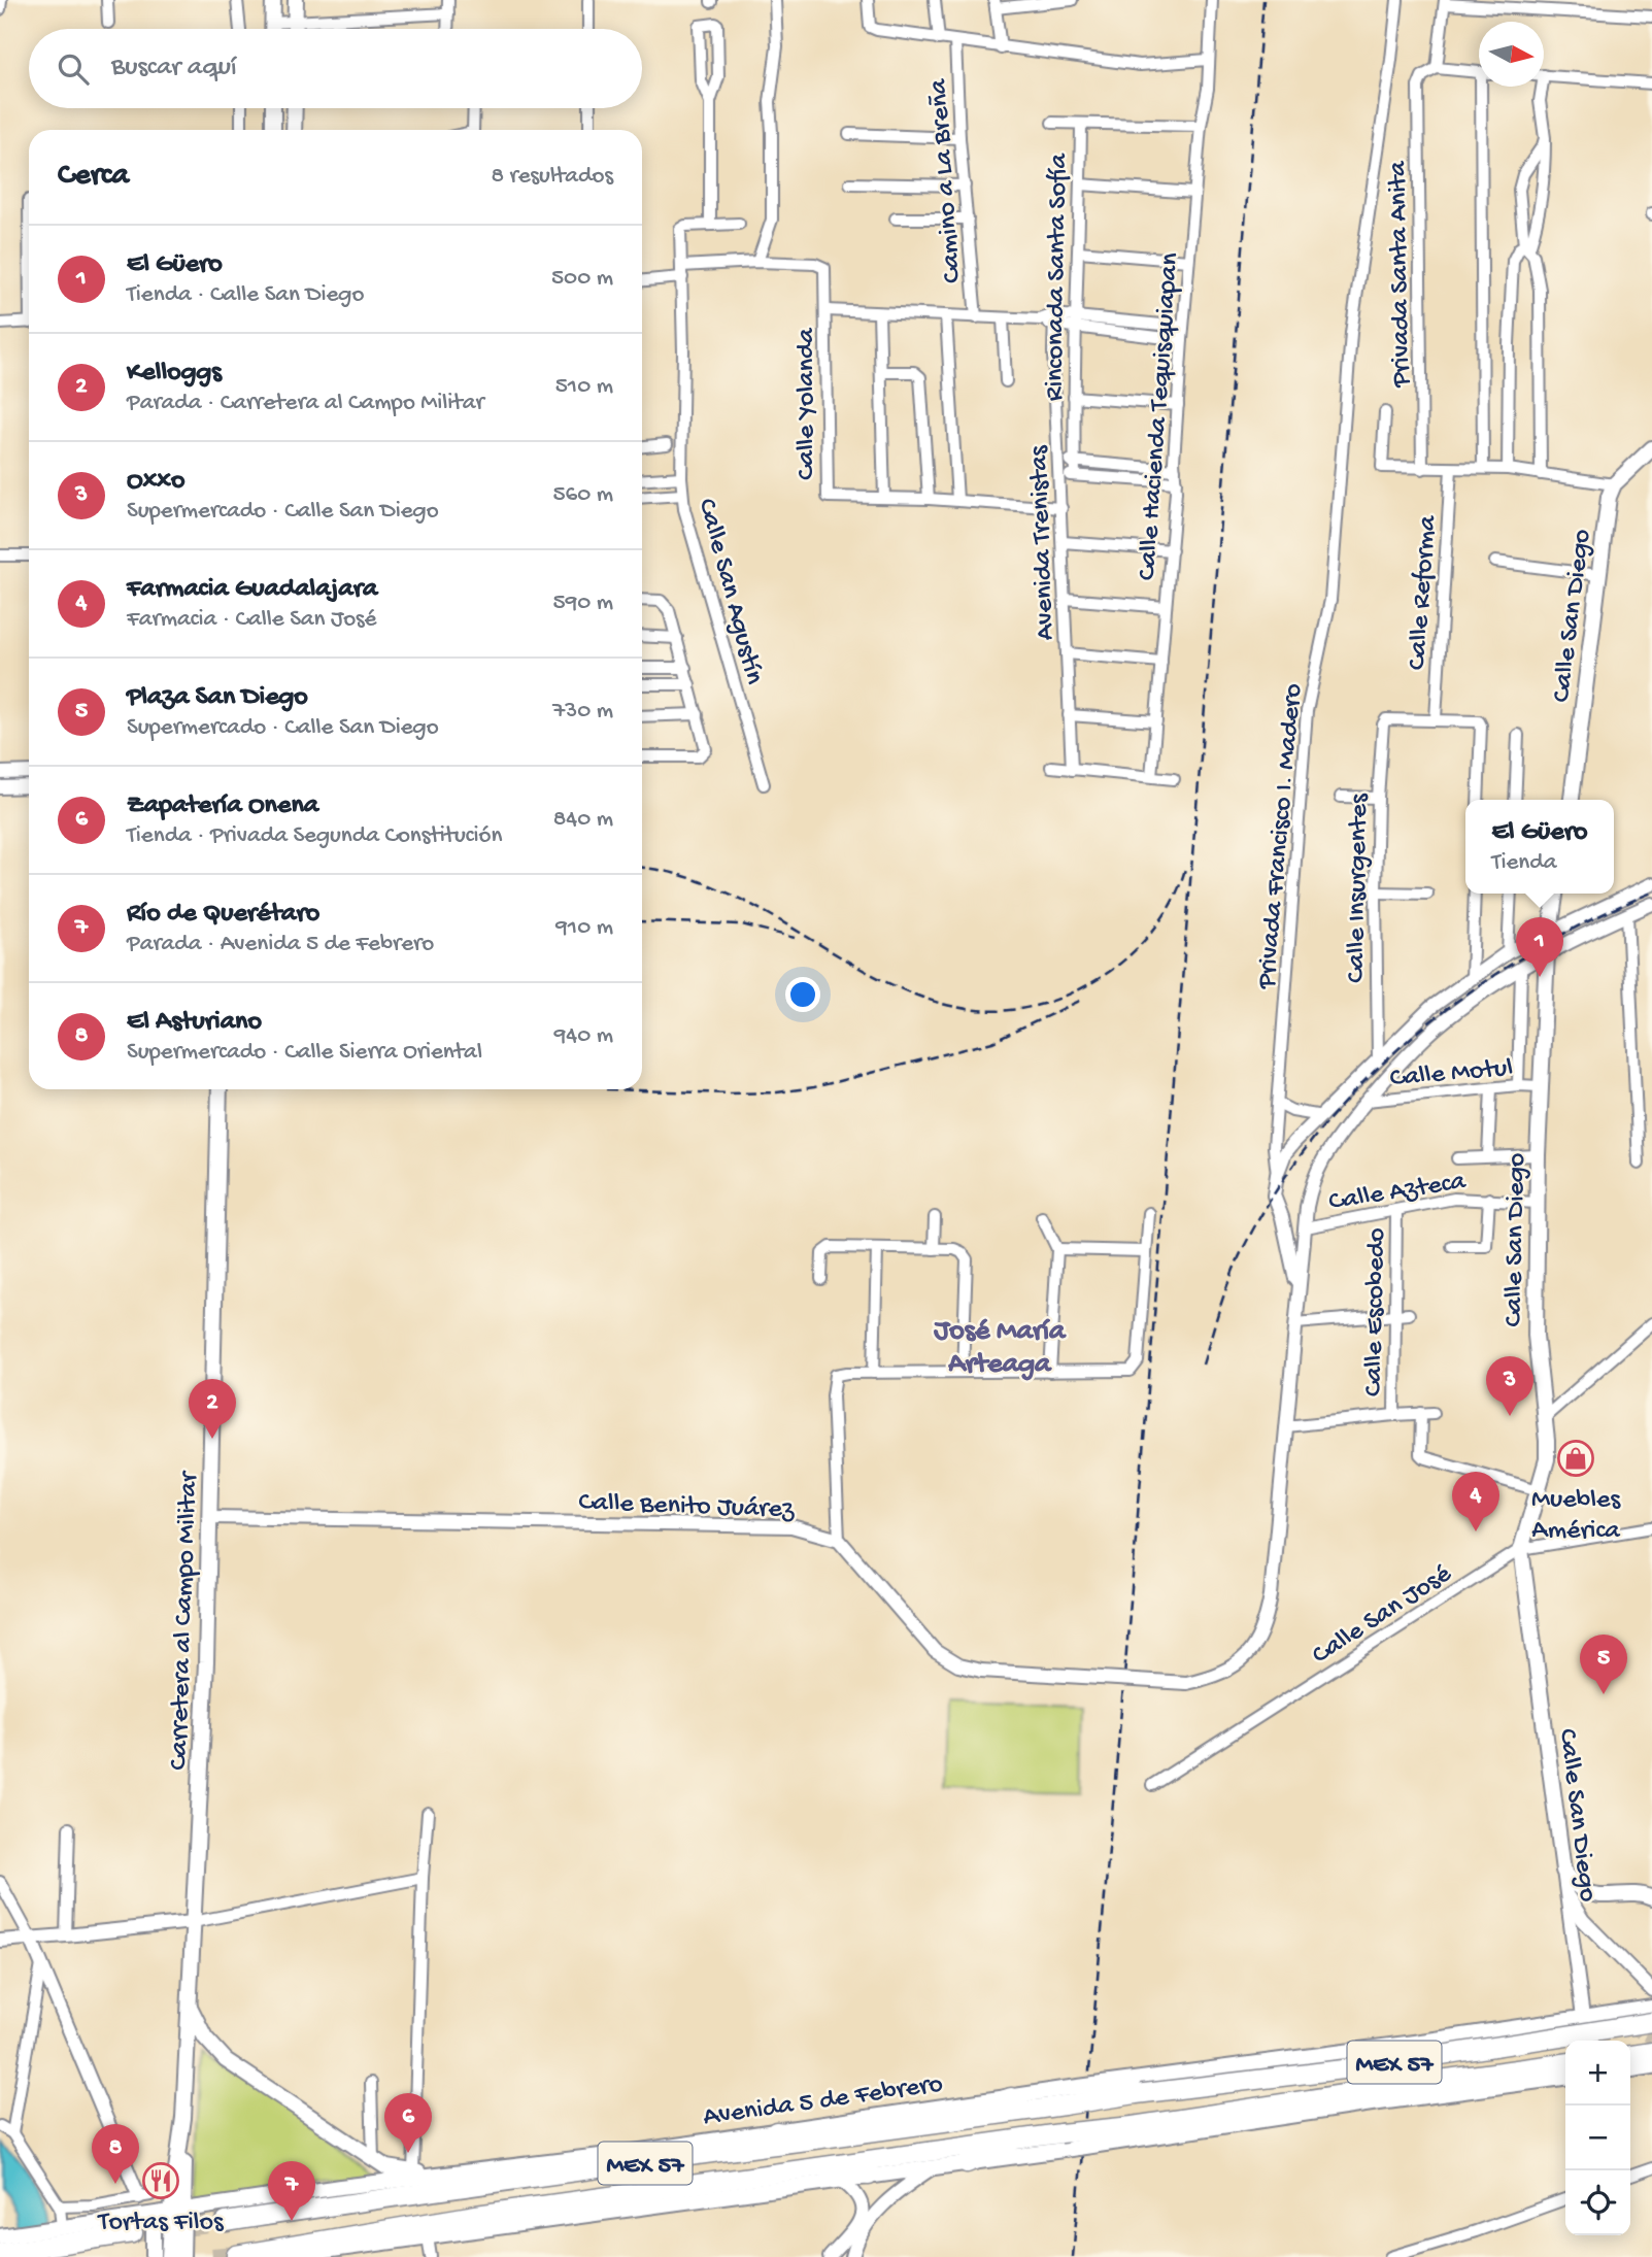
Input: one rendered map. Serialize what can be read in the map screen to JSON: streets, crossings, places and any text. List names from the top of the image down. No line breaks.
{"streets":{"highway":["MEX 57","Avenida 5 de Febrero"],"main road":["Calle San Diego","Carretera al Campo Militar"],"street":["Camino a La Breña","Privada Santa Anita","Rinconada Santa Sofía","Calle Yolanda","Calle Hacienda Tequisquiapan","Avenida Trenistas","Calle San Agustín","Calle Reforma","Privada Francisco I. Madero","Calle Insurgentes","Calle Motul","Calle Azteca","Calle Escobedo","Calle Benito Juárez","Calle San José"]},"crossings":[["Calle Reforma","Calle Insurgentes"],["Calle San Diego","Calle Motul"],["Calle San Diego","Calle Azteca"],["Calle San Diego","Calle San José"],["Calle San Diego","Avenida 5 de Febrero"],["Calle Azteca","Calle Escobedo"],["Calle Benito Juárez","Carretera al Campo Militar"],["Carretera al Campo Militar","Avenida 5 de Febrero"]],"districts":["José María Arteaga"],"places":{"shop":["Muebles América"],"restaurant":["Tortas Filos"]},"north":"right","page":{"search":"Buscar aquí","heading":["Cerca","8 resultados"],"list":[{"mark":"1","name":"El Güero","note":"Tienda · Calle San Diego","value":"500 m"},{"mark":"2","name":"Kelloggs","note":"Parada · Carretera al Campo Militar","value":"510 m"},{"mark":"3","name":"Oxxo","note":"Supermercado · Calle San Diego","value":"560 m"},{"mark":"4","name":"Farmacia Guadalajara","note":"Farmacia · Calle San José","value":"590 m"},{"mark":"5","name":"Plaza San Diego","note":"Supermercado · Calle San Diego","value":"730 m"},{"mark":"6","name":"Zapatería Onena","note":"Tienda · Privada Segunda Constitución","value":"840 m"},{"mark":"7","name":"Río de Querétaro","note":"Parada · Avenida 5 de Febrero","value":"910 m"},{"mark":"8","name":"El Asturiano","note":"Supermercado · Calle Sierra Oriental","value":"940 m"}],"popup":["El Güero","Tienda"],"pins":["1","3","2","4","5","6","8","7"],"map_buttons":["+","−"]}}
